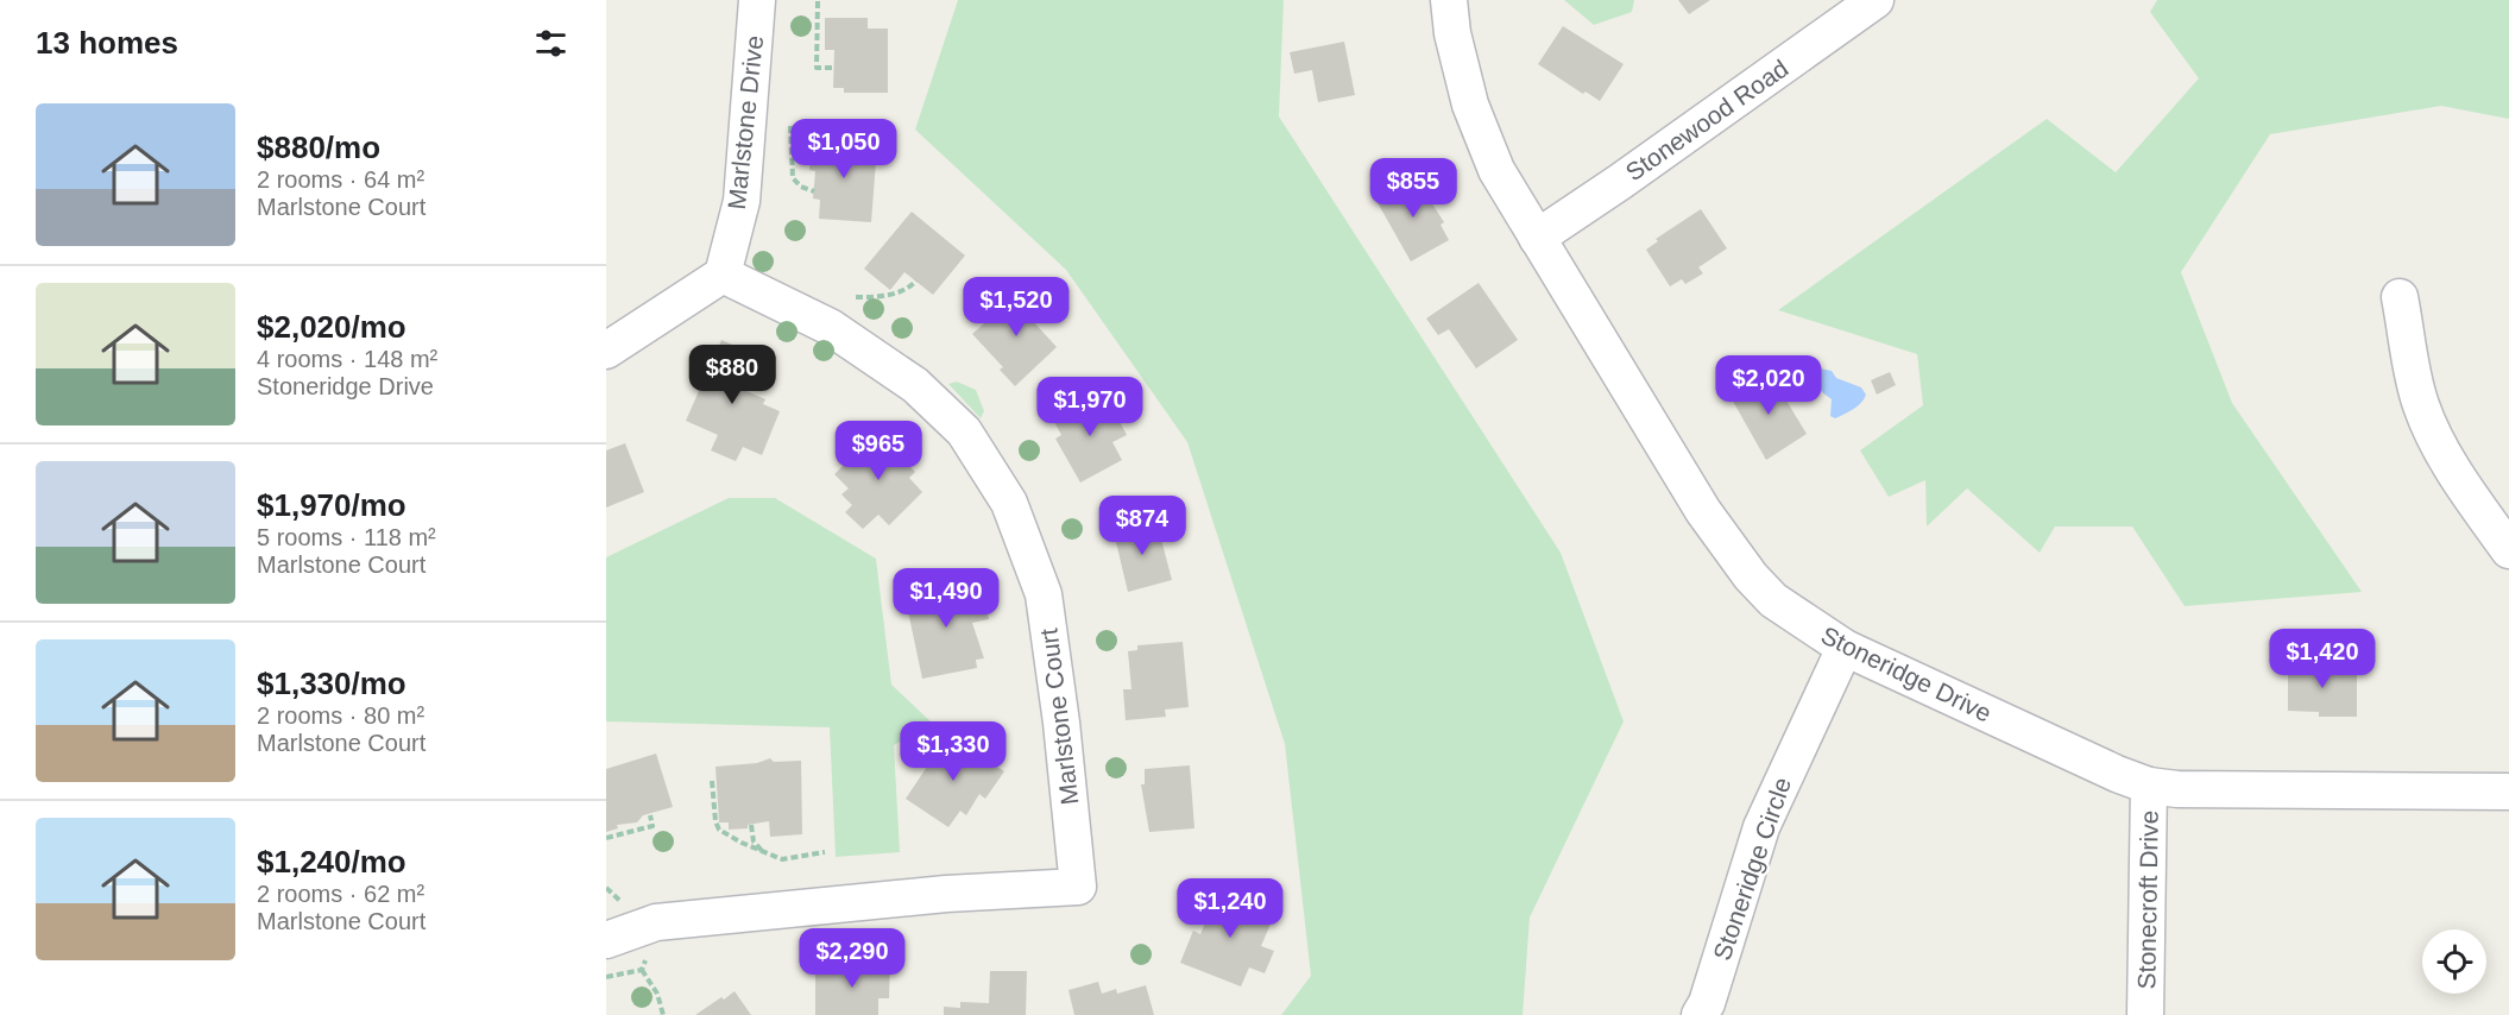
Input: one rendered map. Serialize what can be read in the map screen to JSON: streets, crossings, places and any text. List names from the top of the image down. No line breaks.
{"streets":{"street":["Stonewood Road","Marlstone Drive","Stoneridge Drive","Marlstone Court","Stoneridge Circle","Stonecroft Drive"]},"crossings":[["Stonewood Road","Stoneridge Drive"],["Marlstone Drive","Marlstone Court"],["Stoneridge Drive","Stoneridge Circle"],["Stoneridge Drive","Stonecroft Drive"]],"page":{"heading":"13 homes","list":[{"name":"$880/mo","note":"2 rooms · 64 m² · Marlstone Court"},{"name":"$2,020/mo","note":"4 rooms · 148 m² · Stoneridge Drive"},{"name":"$1,970/mo","note":"5 rooms · 118 m² · Marlstone Court"},{"name":"$1,330/mo","note":"2 rooms · 80 m² · Marlstone Court"},{"name":"$1,240/mo","note":"2 rooms · 62 m² · Marlstone Court"}],"price":["$1,050","$855","$1,520","$880","$2,020","$1,970","$965","$874","$1,490","$1,420","$1,330","$1,240","$2,290"]}}
